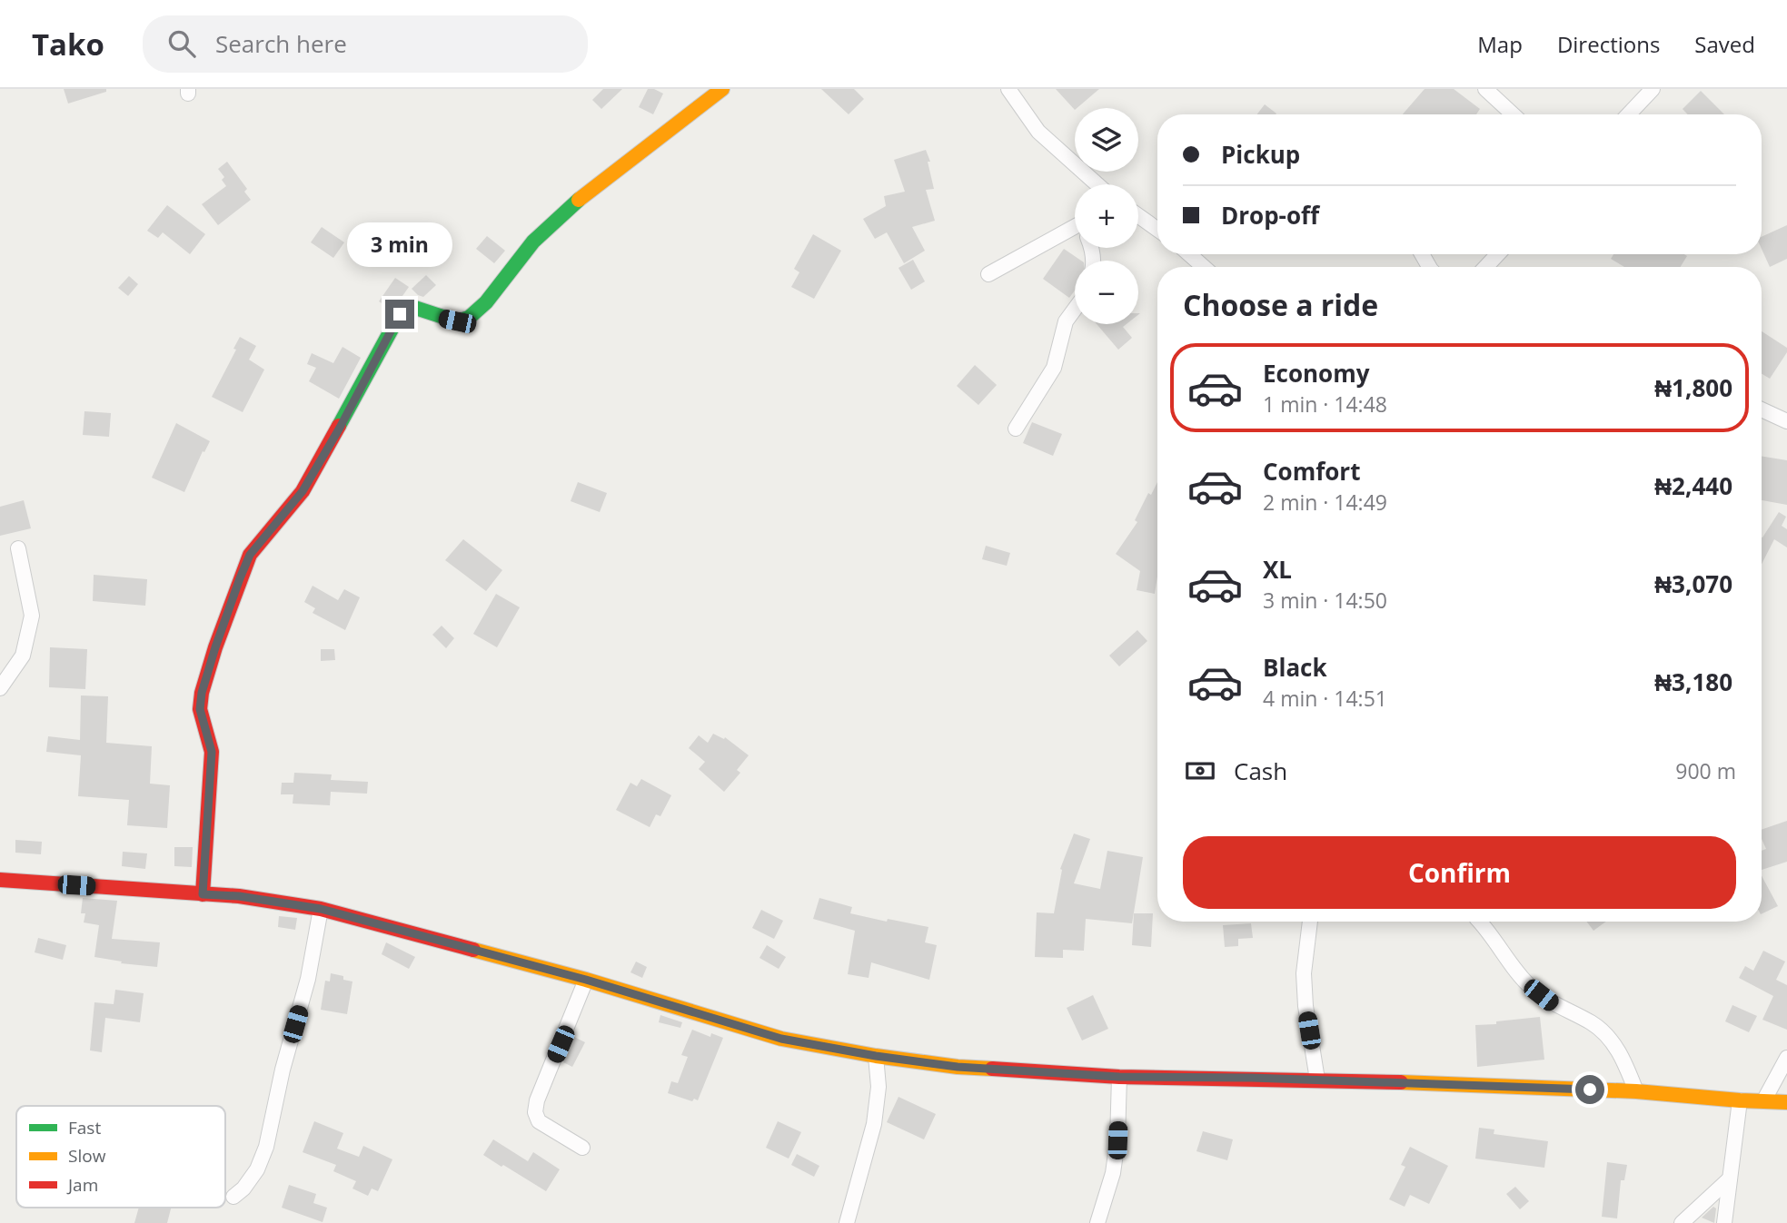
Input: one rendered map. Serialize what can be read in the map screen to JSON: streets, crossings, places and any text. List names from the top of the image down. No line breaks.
{"legend":["Fast","Slow","Jam"],"page":{"header":"Tako","search":"Search here","nav":["Map","Directions","Saved"],"map_buttons":["+","−"],"banner":["Pickup","Drop-off"],"bubble":"3 min","heading":"Choose a ride","list":[{"name":"Economy","note":"1 min · 14:48","value":"₦1,800"},{"name":"Comfort","note":"2 min · 14:49","value":"₦2,440"},{"name":"XL","note":"3 min · 14:50","value":"₦3,070"},{"name":"Black","note":"4 min · 14:51","value":"₦3,180"}],"pay":["Cash","900 m"],"buttons":"Confirm"}}
